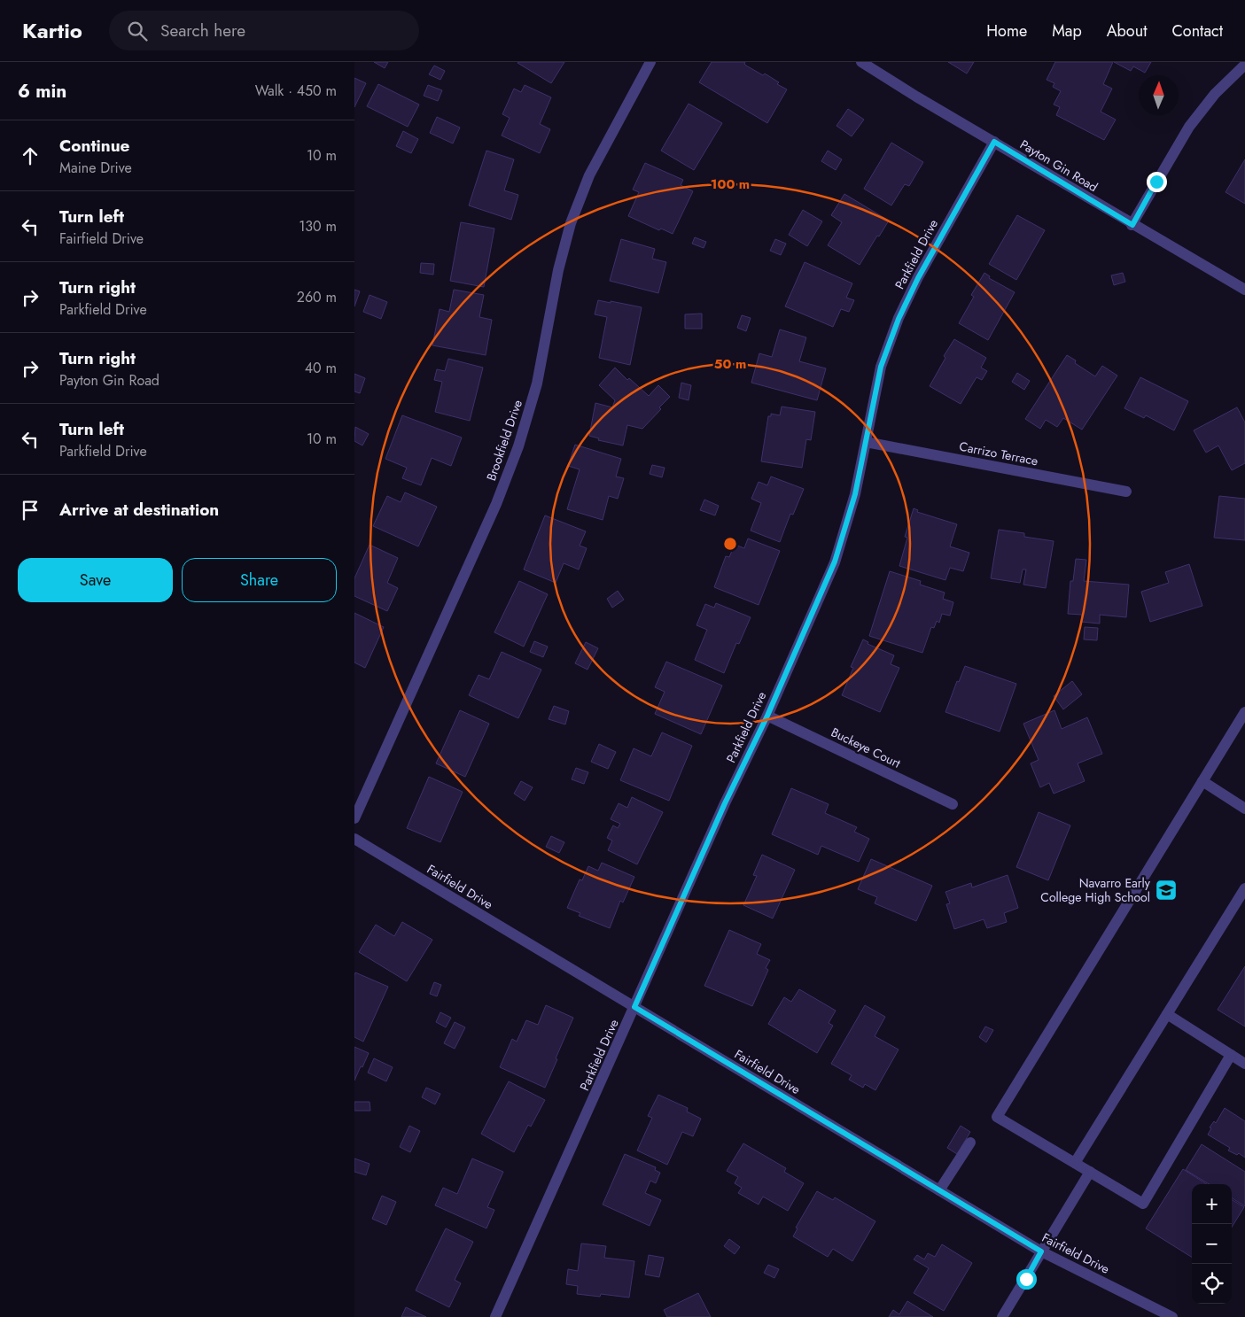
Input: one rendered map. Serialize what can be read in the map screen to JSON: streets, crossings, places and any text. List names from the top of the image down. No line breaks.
{"streets":{"street":["Payton Gin Road","Parkfield Drive","Brookfield Drive","Carrizo Terrace","Buckeye Court","Fairfield Drive"]},"crossings":[["Payton Gin Road","Parkfield Drive"],["Parkfield Drive","Carrizo Terrace"],["Parkfield Drive","Buckeye Court"],["Parkfield Drive","Fairfield Drive"]],"places":{"school or university":["Navarro Early College High School"]},"north":"top","page":{"header":"Kartio","search":"Search here","nav":["Home","Map","About","Contact"],"heading":["6 min","Walk · 450 m"],"list":[["Continue","Maine Drive","10 m"],["Turn left","Fairfield Drive","130 m"],["Turn right","Parkfield Drive","260 m"],["Turn right","Payton Gin Road","40 m"],["Turn left","Parkfield Drive","10 m"],"Arrive at destination"],"buttons":["Save","Share"],"map_buttons":["+","−"]},"rings":["100 m","50 m"]}
